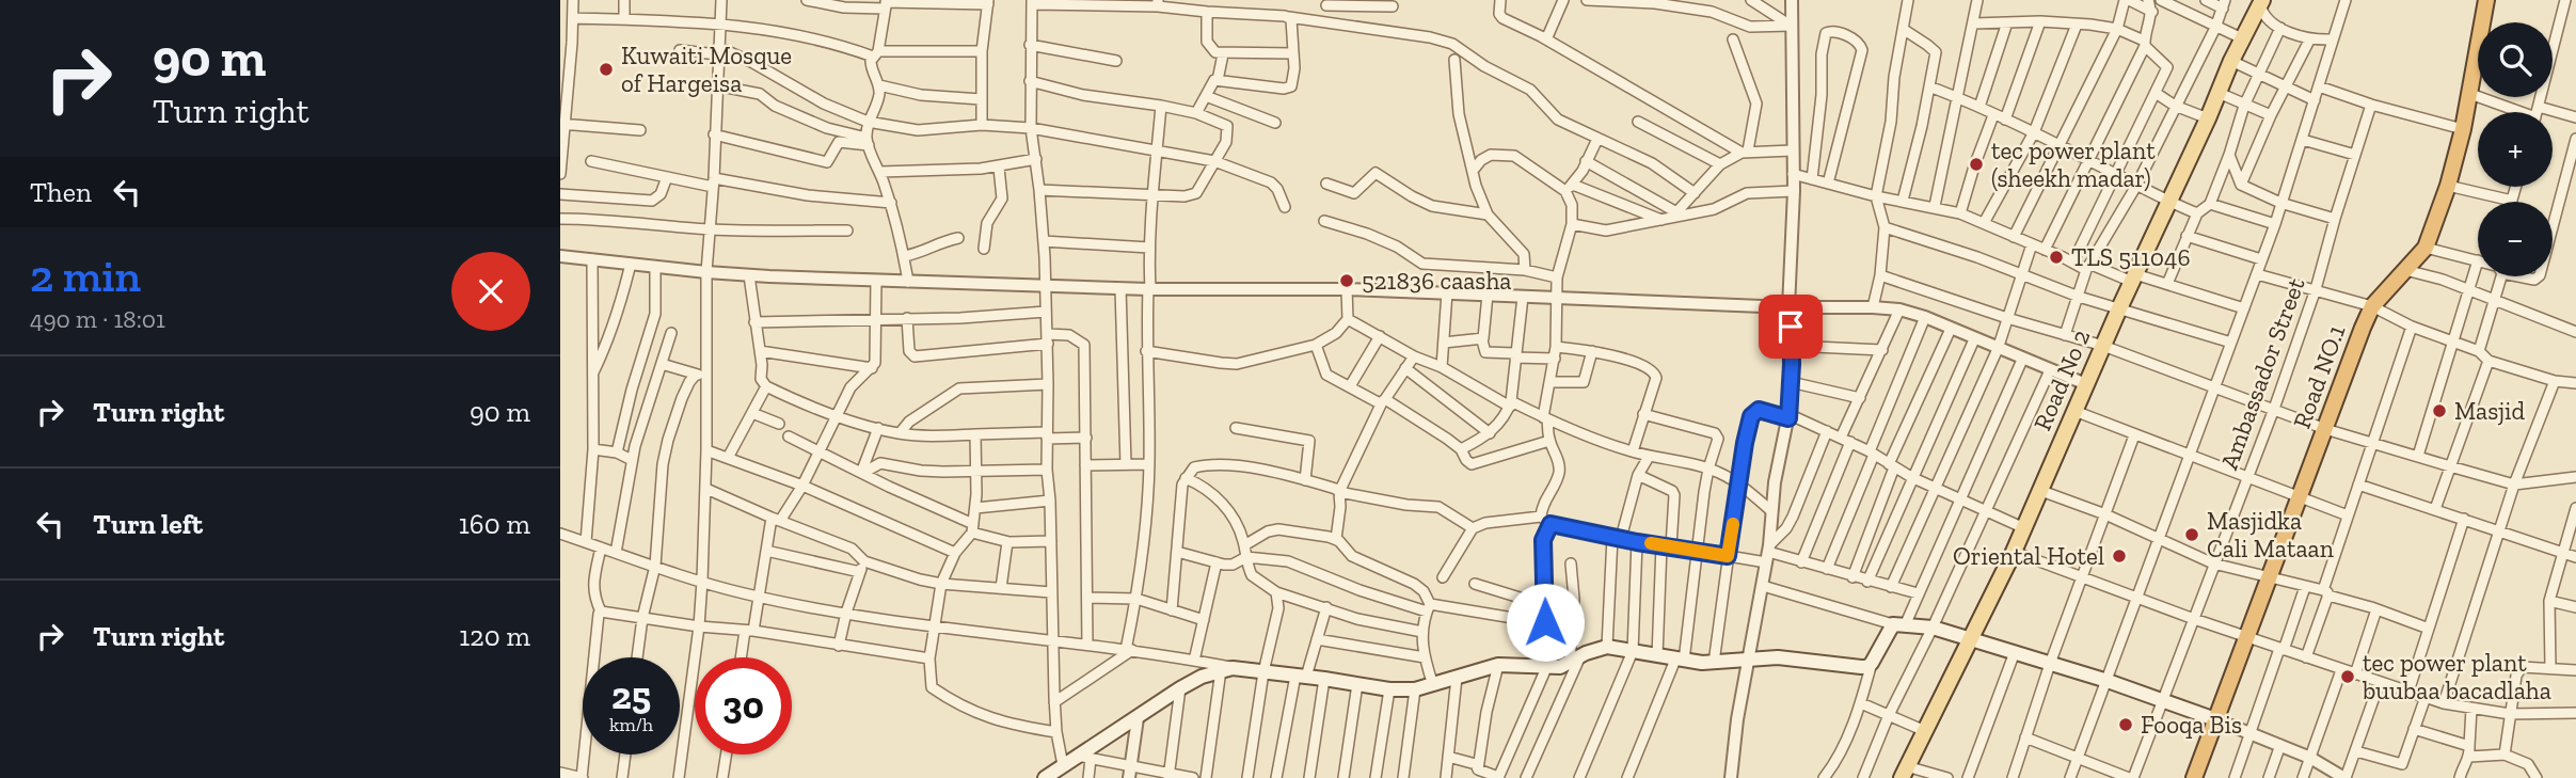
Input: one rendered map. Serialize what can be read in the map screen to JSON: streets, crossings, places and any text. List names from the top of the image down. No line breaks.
{"streets":{"highway":["Road NO.1"],"main road":["Road No 2"],"street":["Ambassador Street"]},"places":["Kuwaiti Mosque of Hargeisa","tec power plant (sheekh madar)","TLS 511046","521836 caasha","Masjid","Masjidka Cali Mataan","Oriental Hotel","tec power plant buubaa bacadlaha","Fooqa Bis"],"page":{"turn":["90 m","Turn right"],"map_buttons":["+","−"],"then":"Then","heading":["2 min","490 m · 18:01"],"list":[{"name":"Turn right","value":"90 m"},{"name":"Turn left","value":"160 m"},{"name":"Turn right","value":"120 m"}],"speed":"25 km/h","limit":"30"}}
